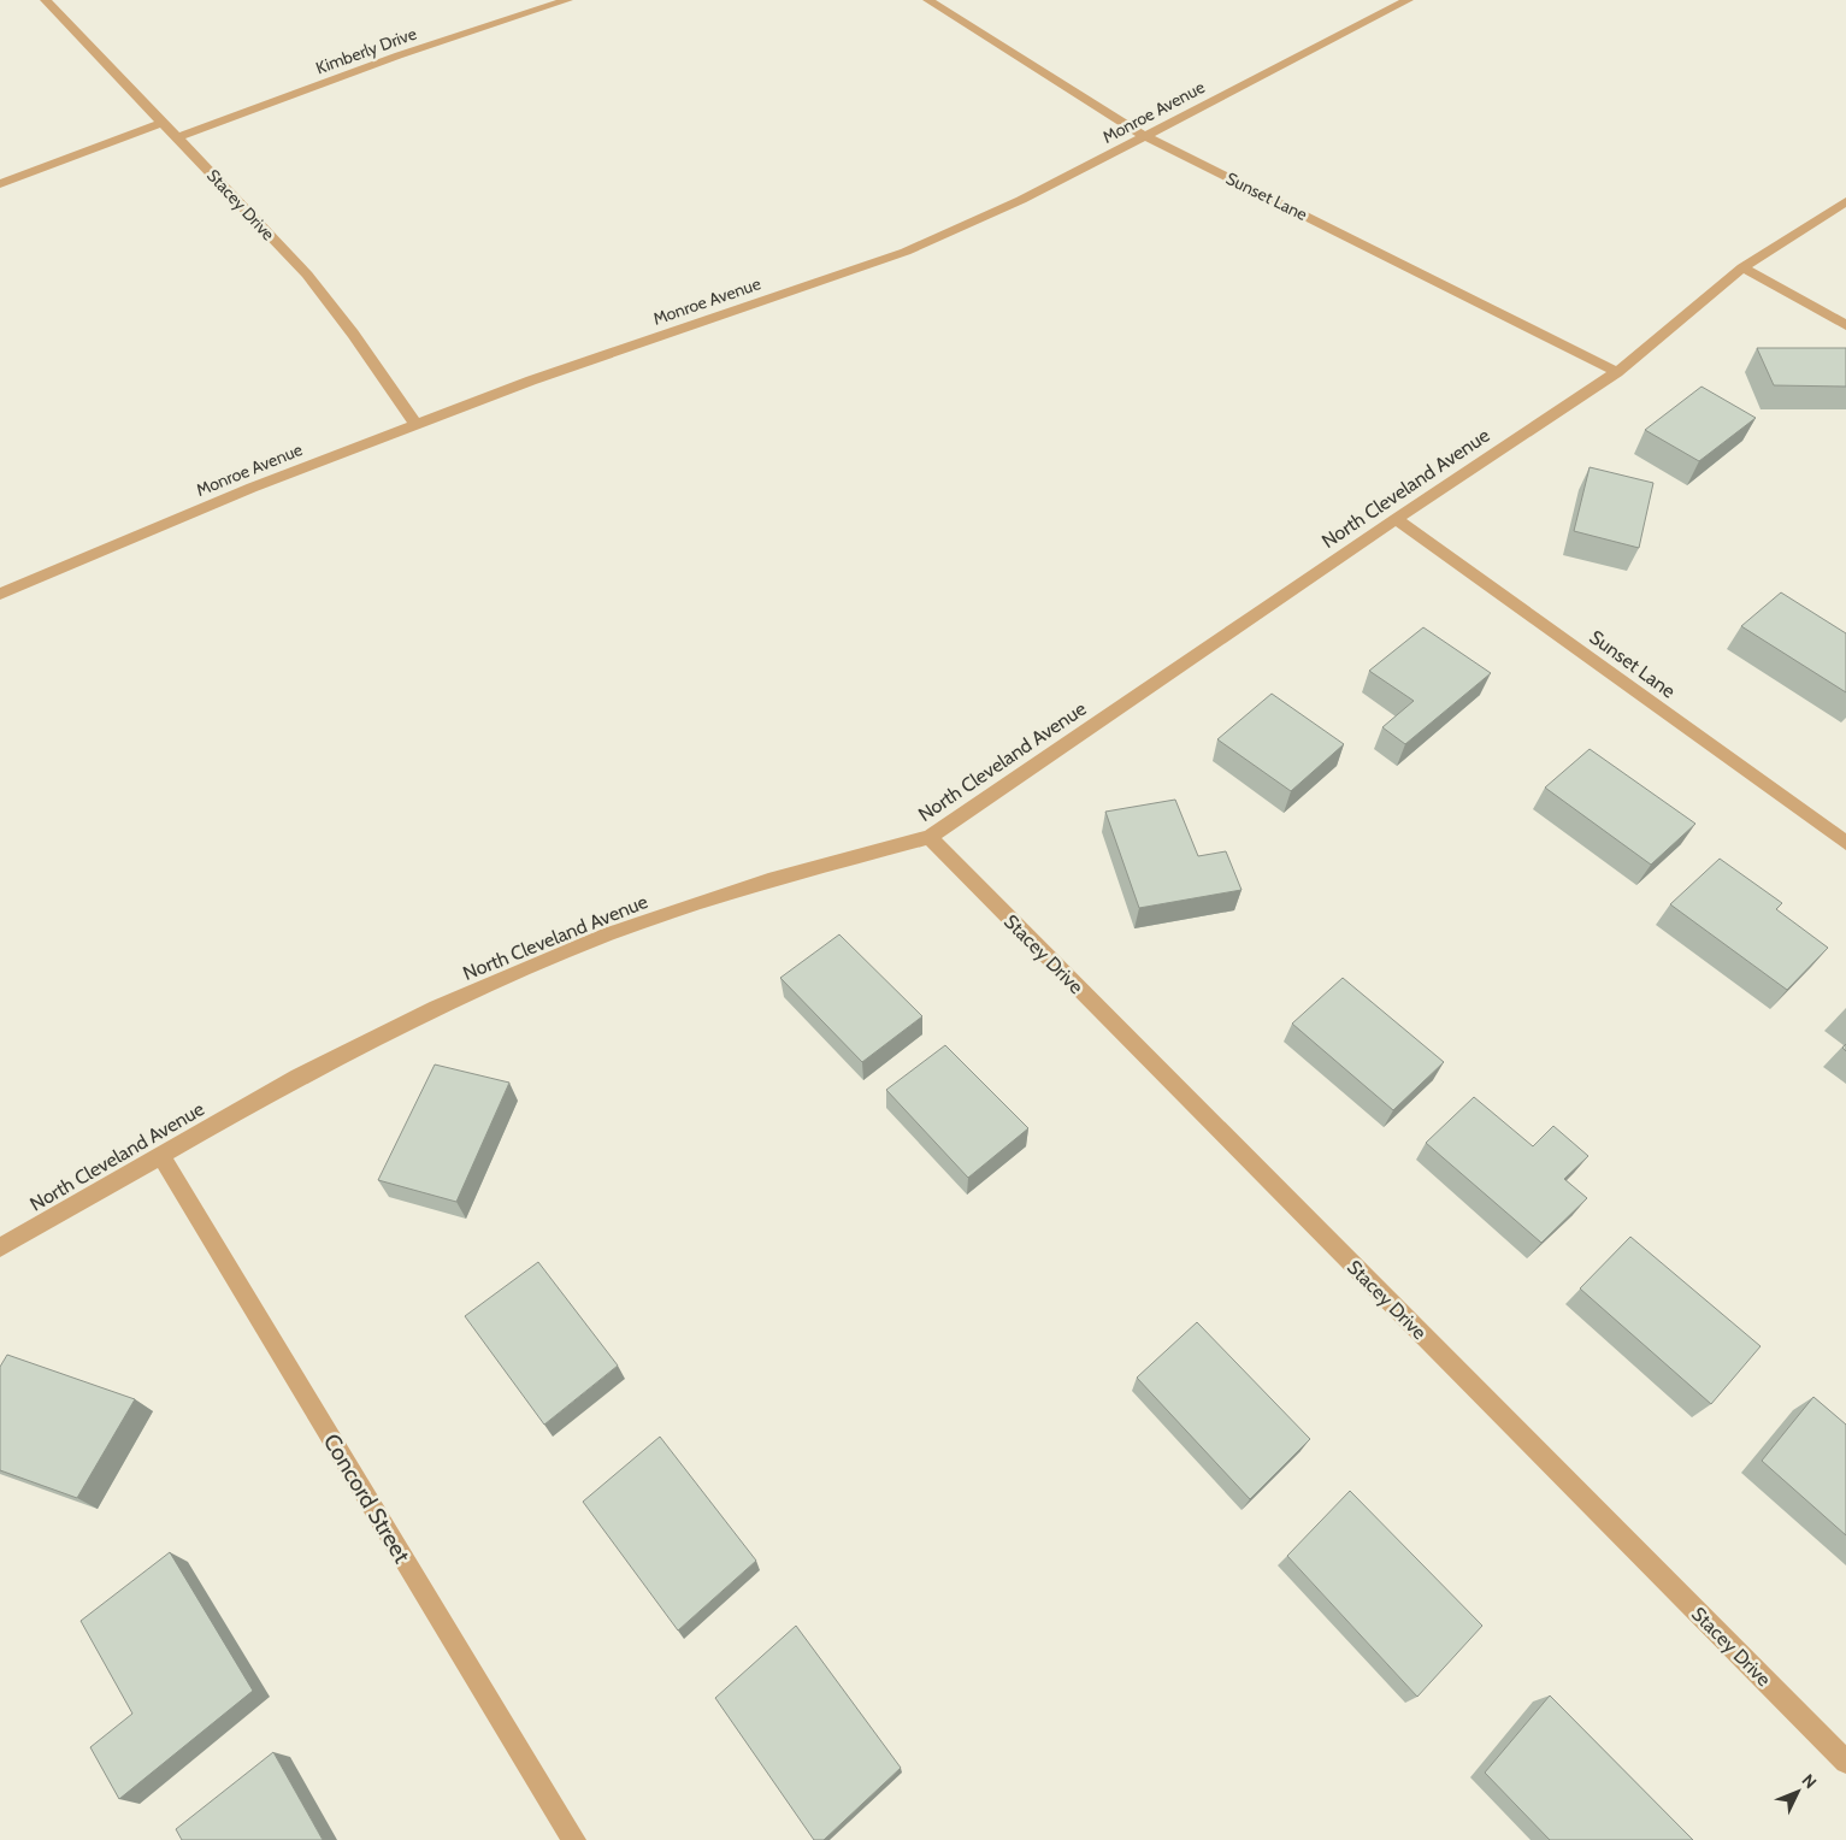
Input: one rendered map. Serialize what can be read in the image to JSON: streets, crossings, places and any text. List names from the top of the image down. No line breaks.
{"streets":{"street":["Kimberly Drive","Monroe Avenue","Sunset Lane","Stacey Drive","North Cleveland Avenue","Concord Street"]},"crossings":[["Kimberly Drive","Stacey Drive"],["Monroe Avenue","Sunset Lane"],["Monroe Avenue","Stacey Drive"],["Sunset Lane","North Cleveland Avenue"],["Stacey Drive","North Cleveland Avenue"],["North Cleveland Avenue","Concord Street"]],"north":"top right"}
